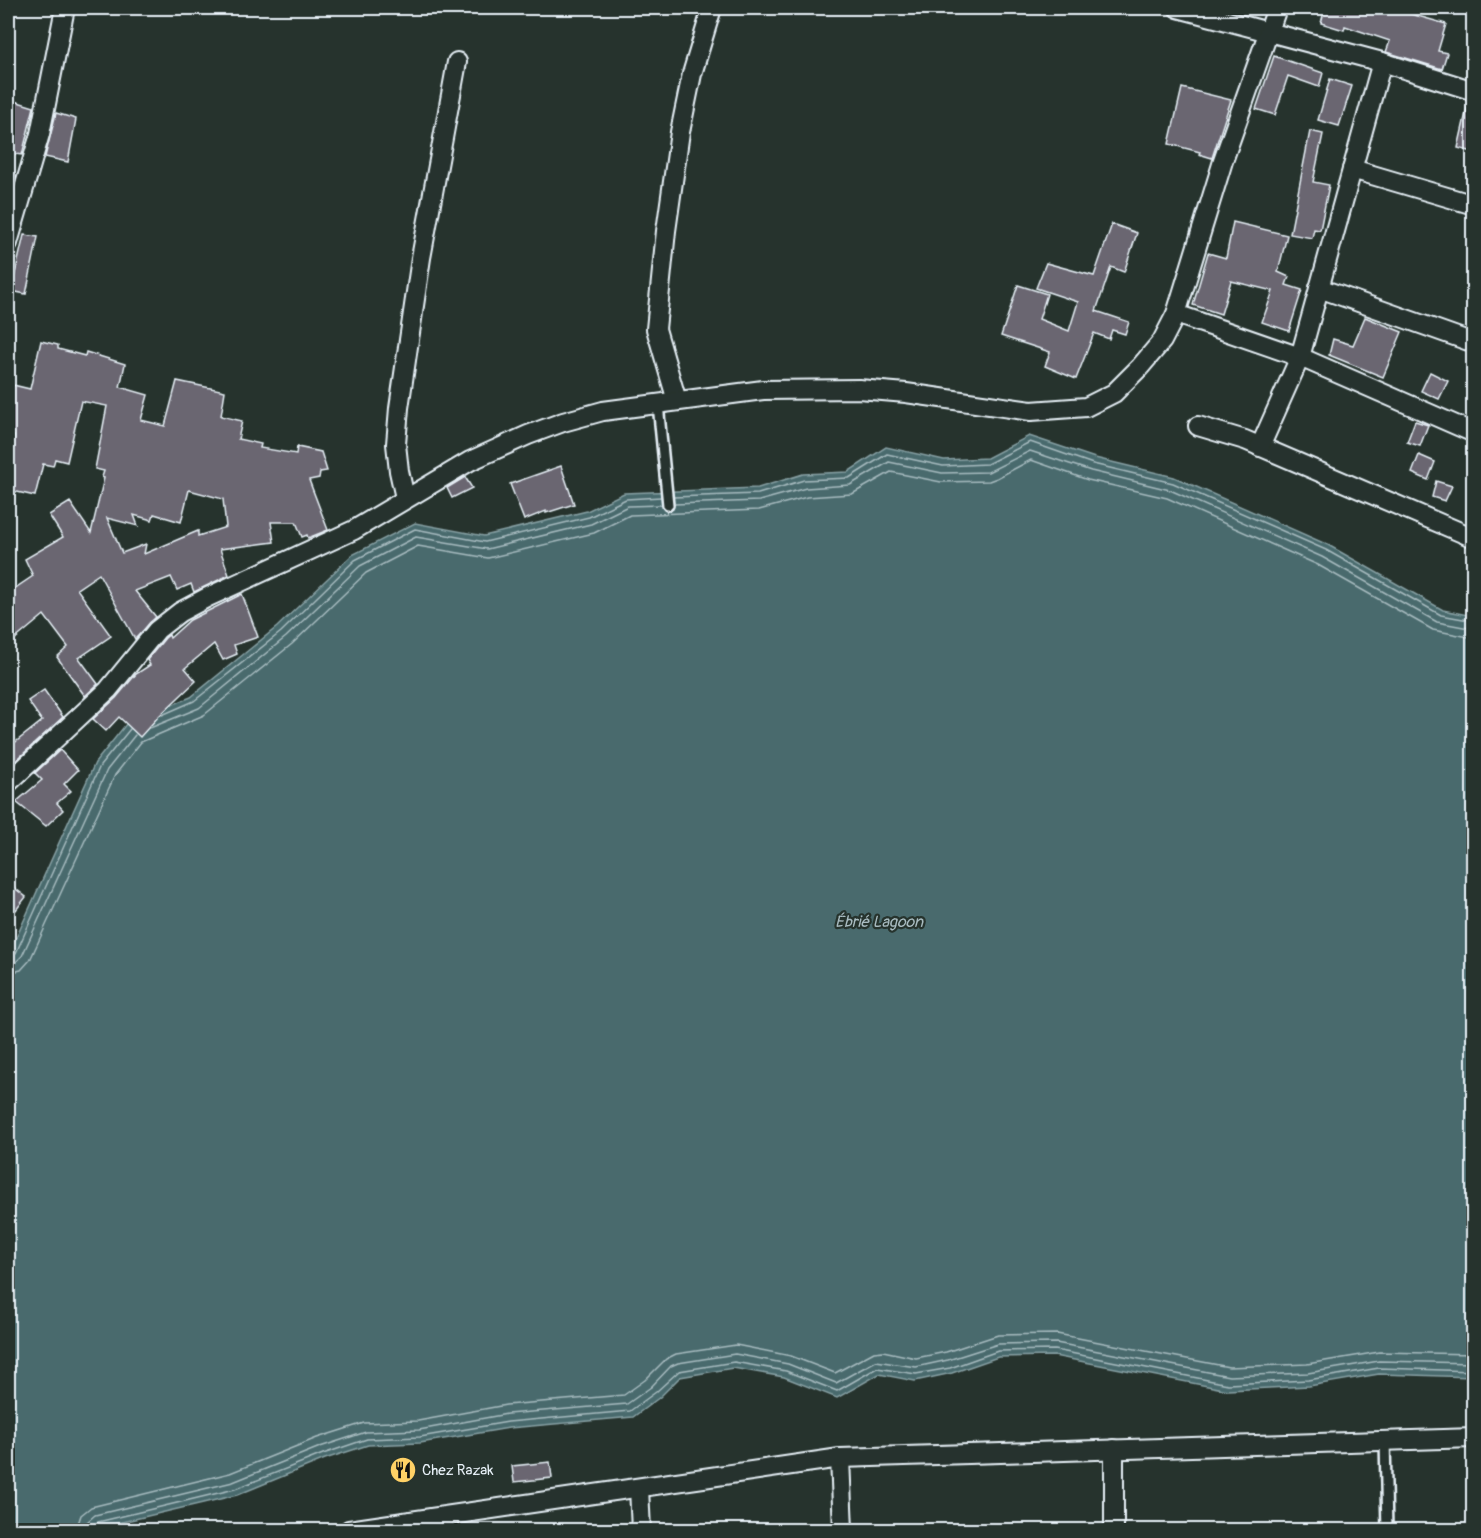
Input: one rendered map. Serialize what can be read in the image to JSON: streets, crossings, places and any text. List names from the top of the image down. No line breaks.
{"water":["Ébrié Lagoon"],"places":{"restaurant":["Chez Razak"]}}
